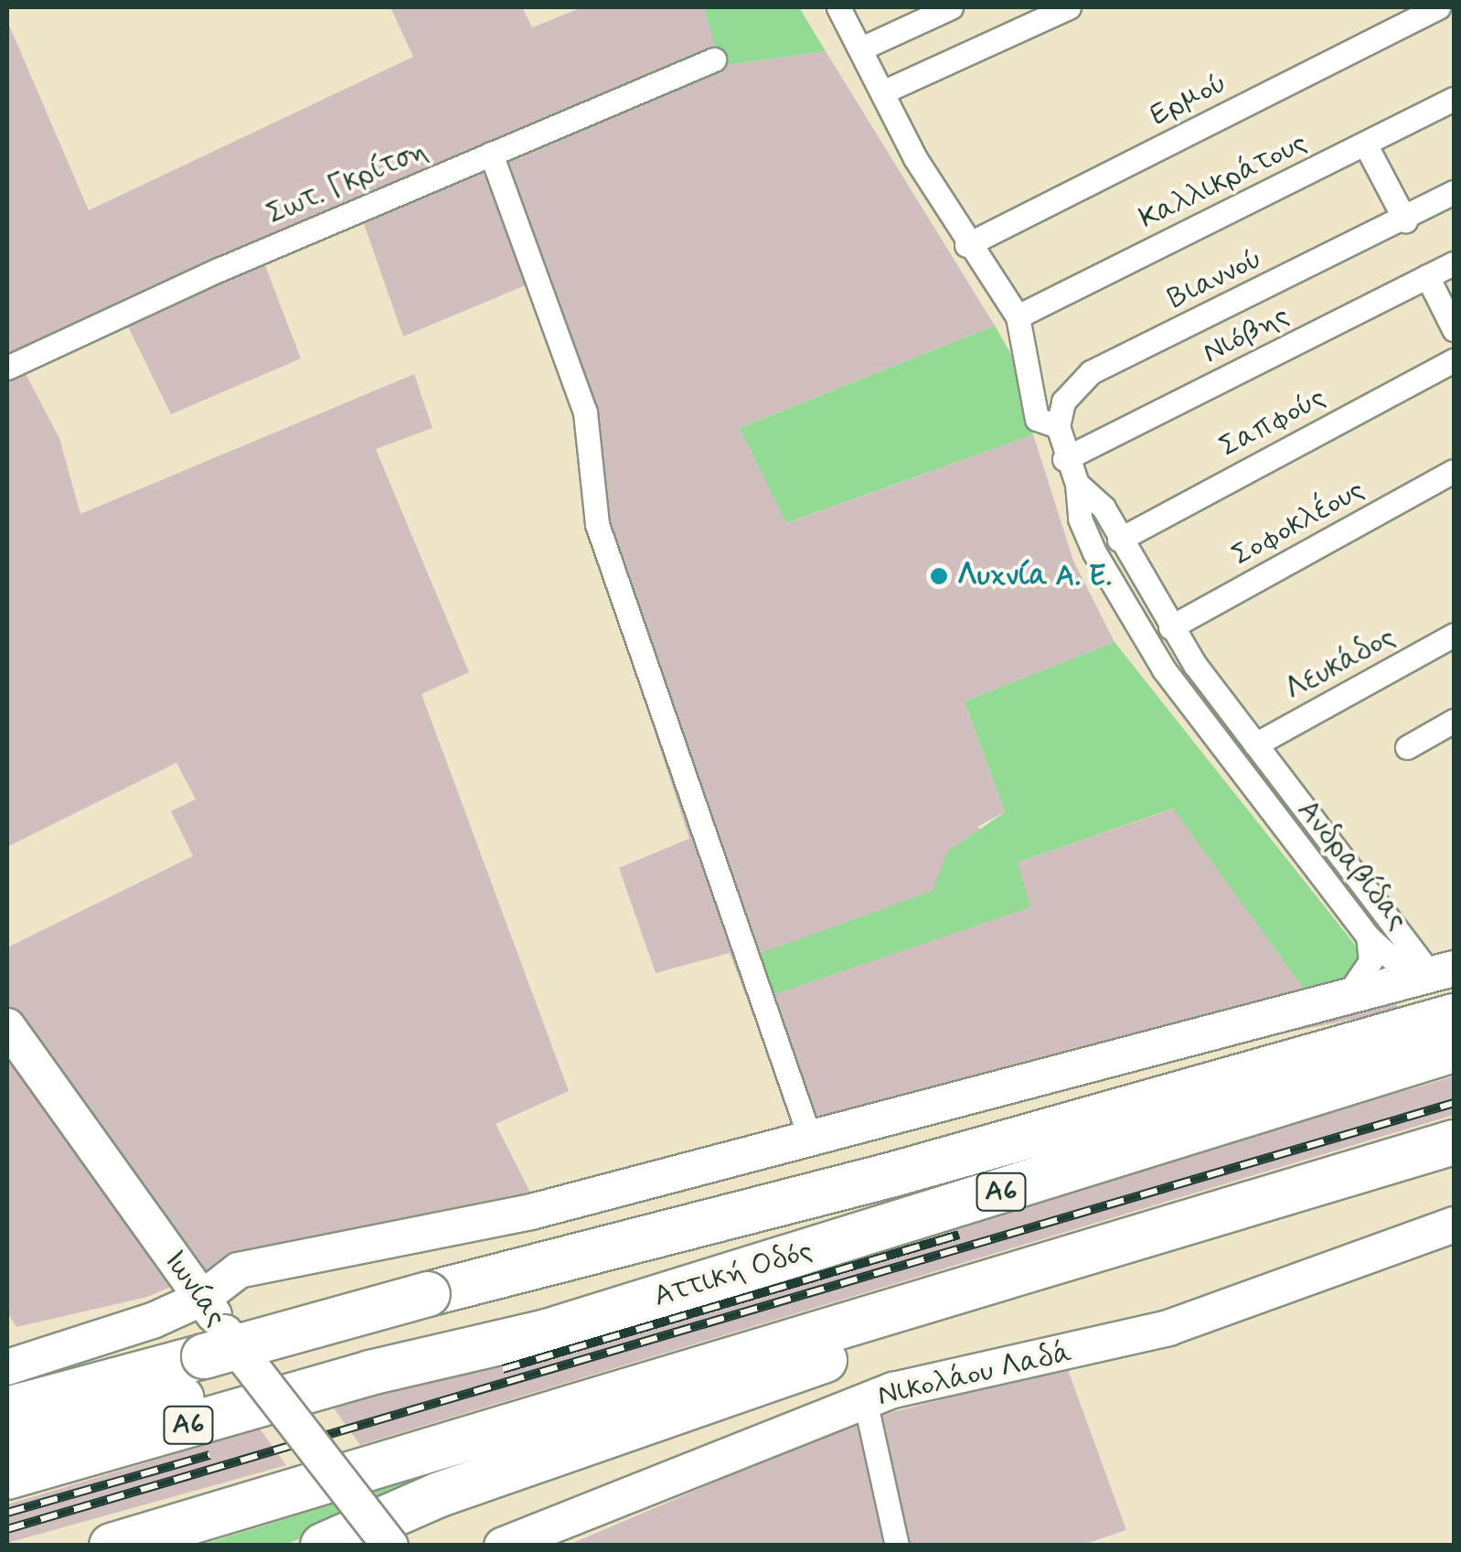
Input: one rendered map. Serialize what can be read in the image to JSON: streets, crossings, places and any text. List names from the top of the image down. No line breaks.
{"streets":{"highway":["Α6","Αττική Οδός"],"street":["Ερμού","Καλλικράτους","Σωτ. Γκρίτση","Βιαννού","Νιόβης","Σαπφούς","Σοφοκλέους","Λευκάδος","Ανδραβίδας","Ιωνίας","Νικολάου Λαδά"]},"crossings":[["Νιόβης","Ανδραβίδας"],["Σαπφούς","Ανδραβίδας"],["Σοφοκλέους","Ανδραβίδας"],["Λευκάδος","Ανδραβίδας"]],"places":["Λυχνία A. E."]}
